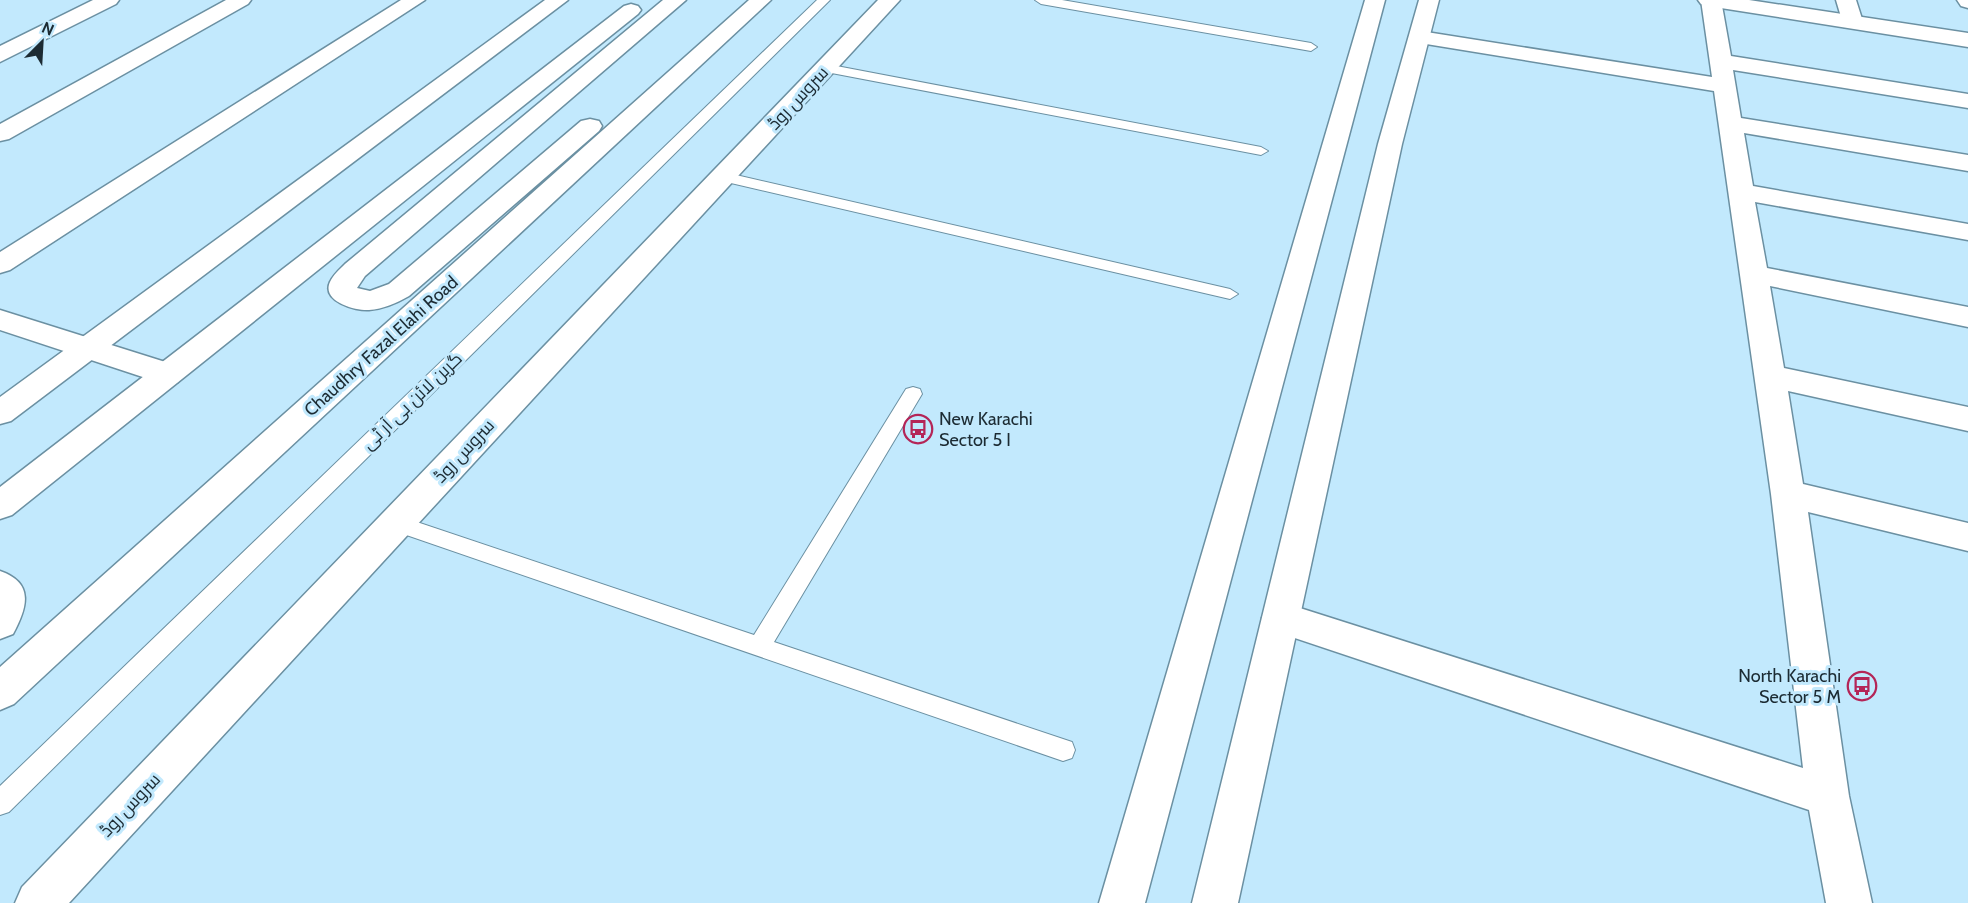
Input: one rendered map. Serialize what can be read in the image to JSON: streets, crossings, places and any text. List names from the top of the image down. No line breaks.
{"streets":{"street":["سروس روڈ","Chaudhry Fazal Elahi Road"],"lane":["گرین لائن بی آر ٹی"]},"places":{"bus stop":["New Karachi Sector 5 I","North Karachi Sector 5 M"]},"north":"top right"}
